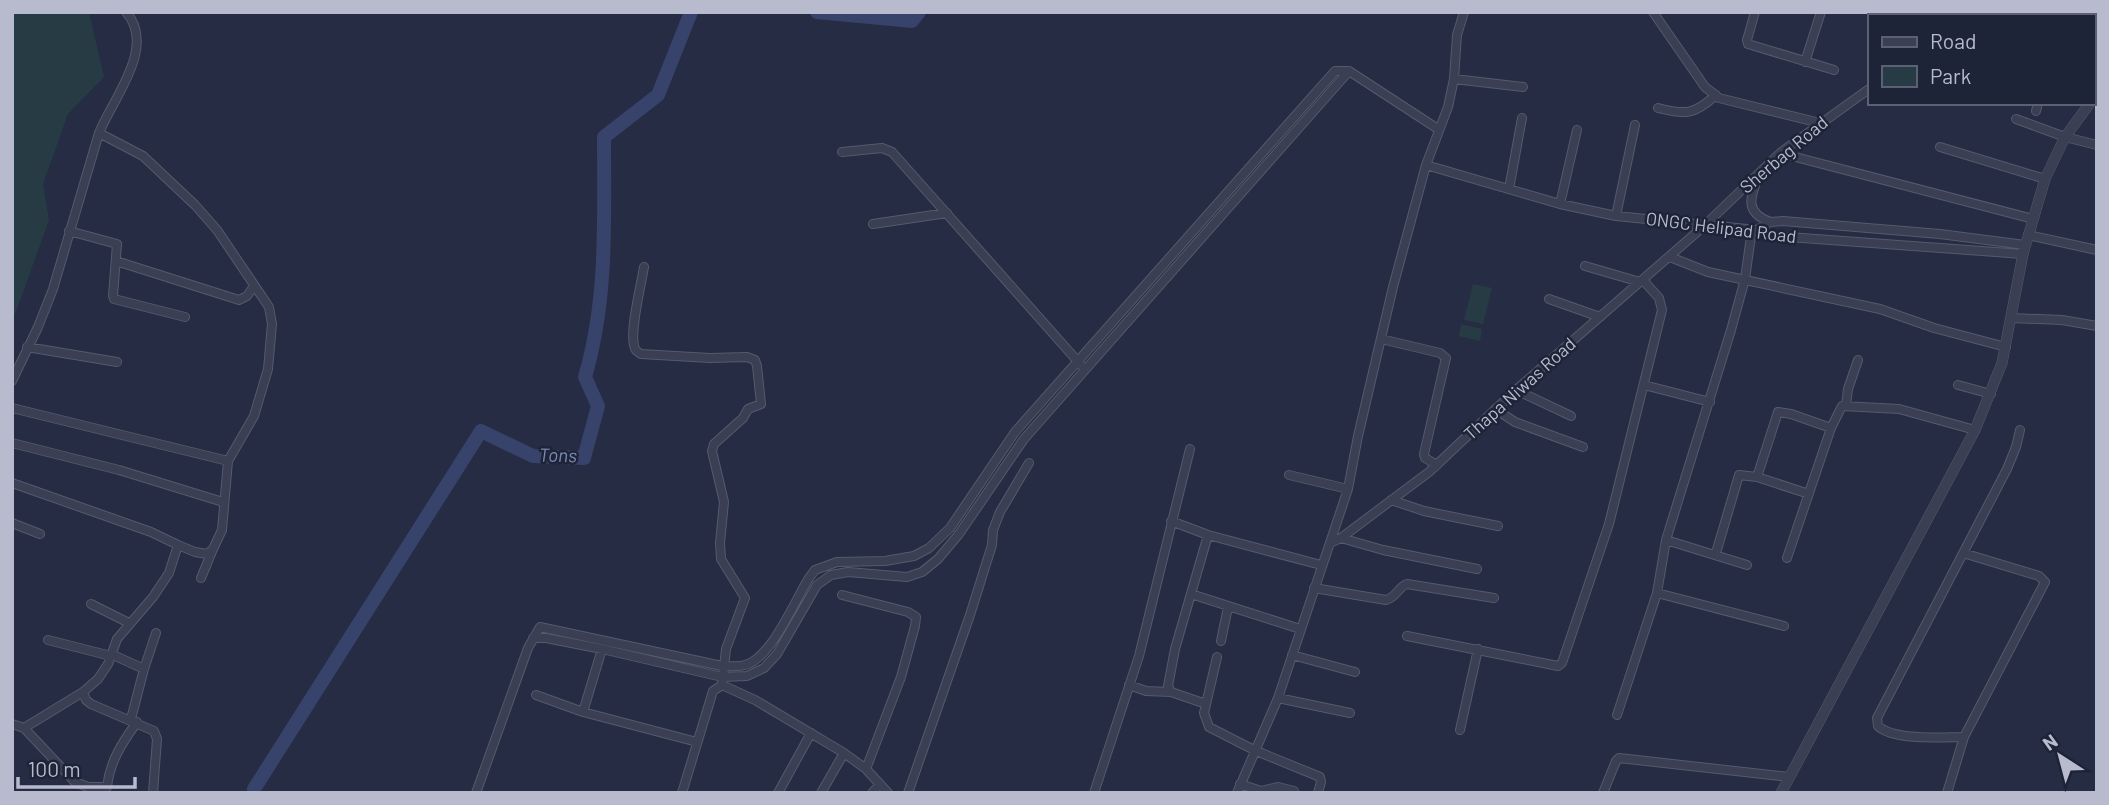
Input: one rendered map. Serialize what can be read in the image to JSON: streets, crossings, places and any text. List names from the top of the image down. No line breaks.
{"streets":{"street":["Sherbag Road","ONGC Helipad Road","Thapa Niwas Road"]},"crossings":[["Sherbag Road","ONGC Helipad Road"],["Sherbag Road","Thapa Niwas Road"],["ONGC Helipad Road","Thapa Niwas Road"]],"water":["Tons"],"legend":["Road","Park"],"scale_bar":"100 m","north":"top left"}
